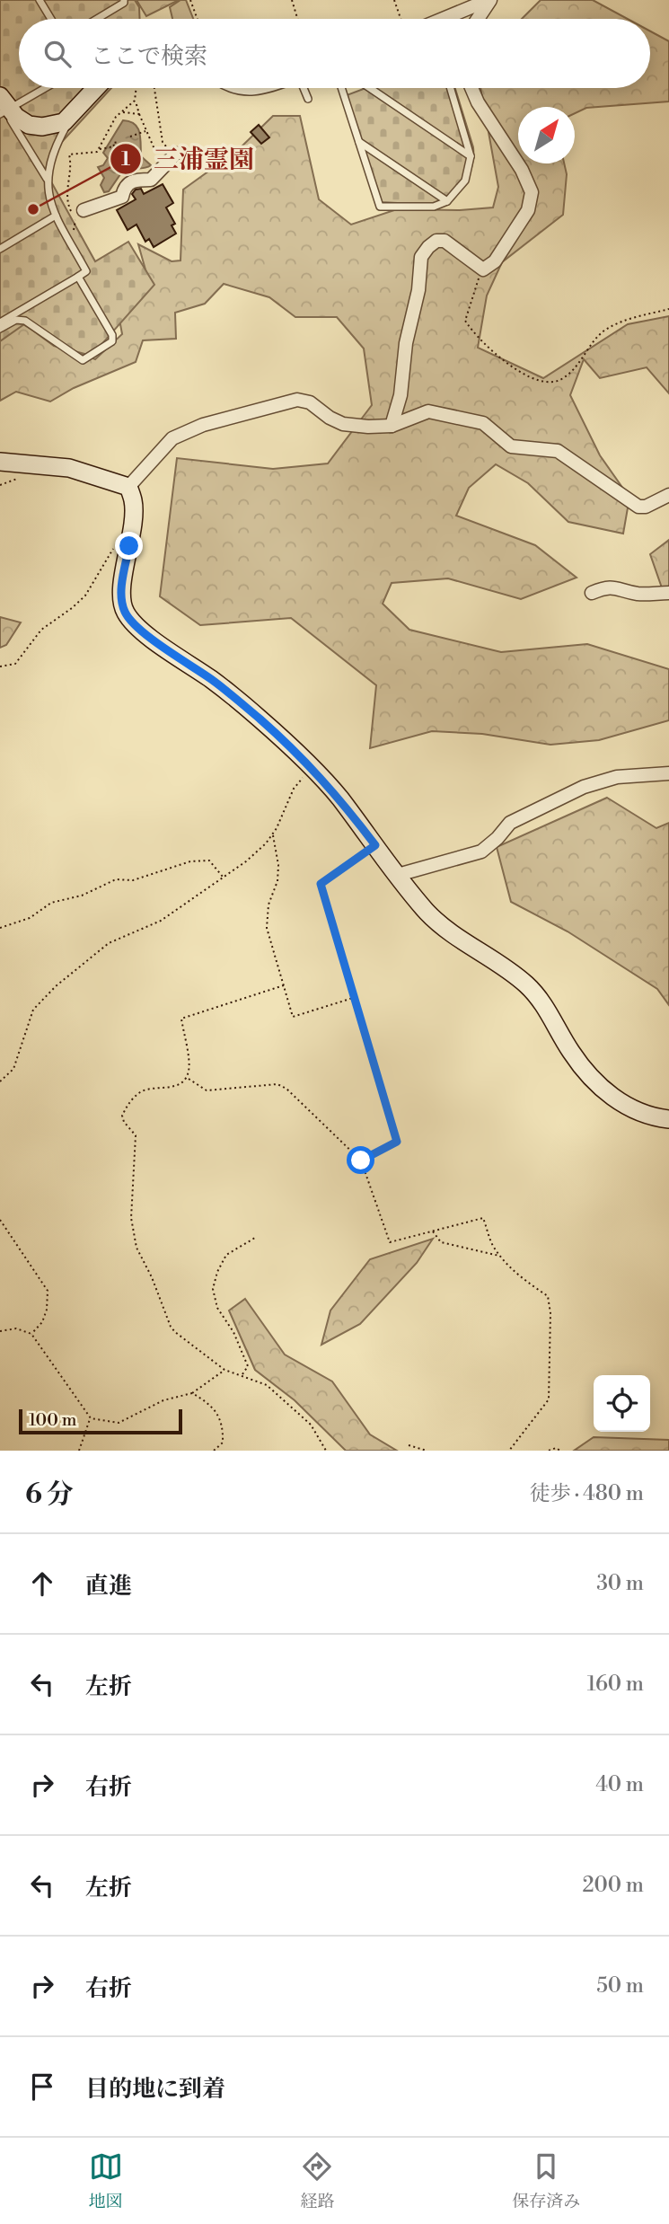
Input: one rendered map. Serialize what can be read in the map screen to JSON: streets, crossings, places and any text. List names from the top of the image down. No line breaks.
{"places":["三浦霊園"],"scale_bar":"100 m","north":"top right","page":{"search":"ここで検索","scale":"100 m","heading":["6 分","徒歩 · 480 m"],"list":[["直進","30 m"],["左折","160 m"],["右折","40 m"],["左折","200 m"],["右折","50 m"],"目的地に到着"],"nav":["地図","経路","保存済み"]}}
